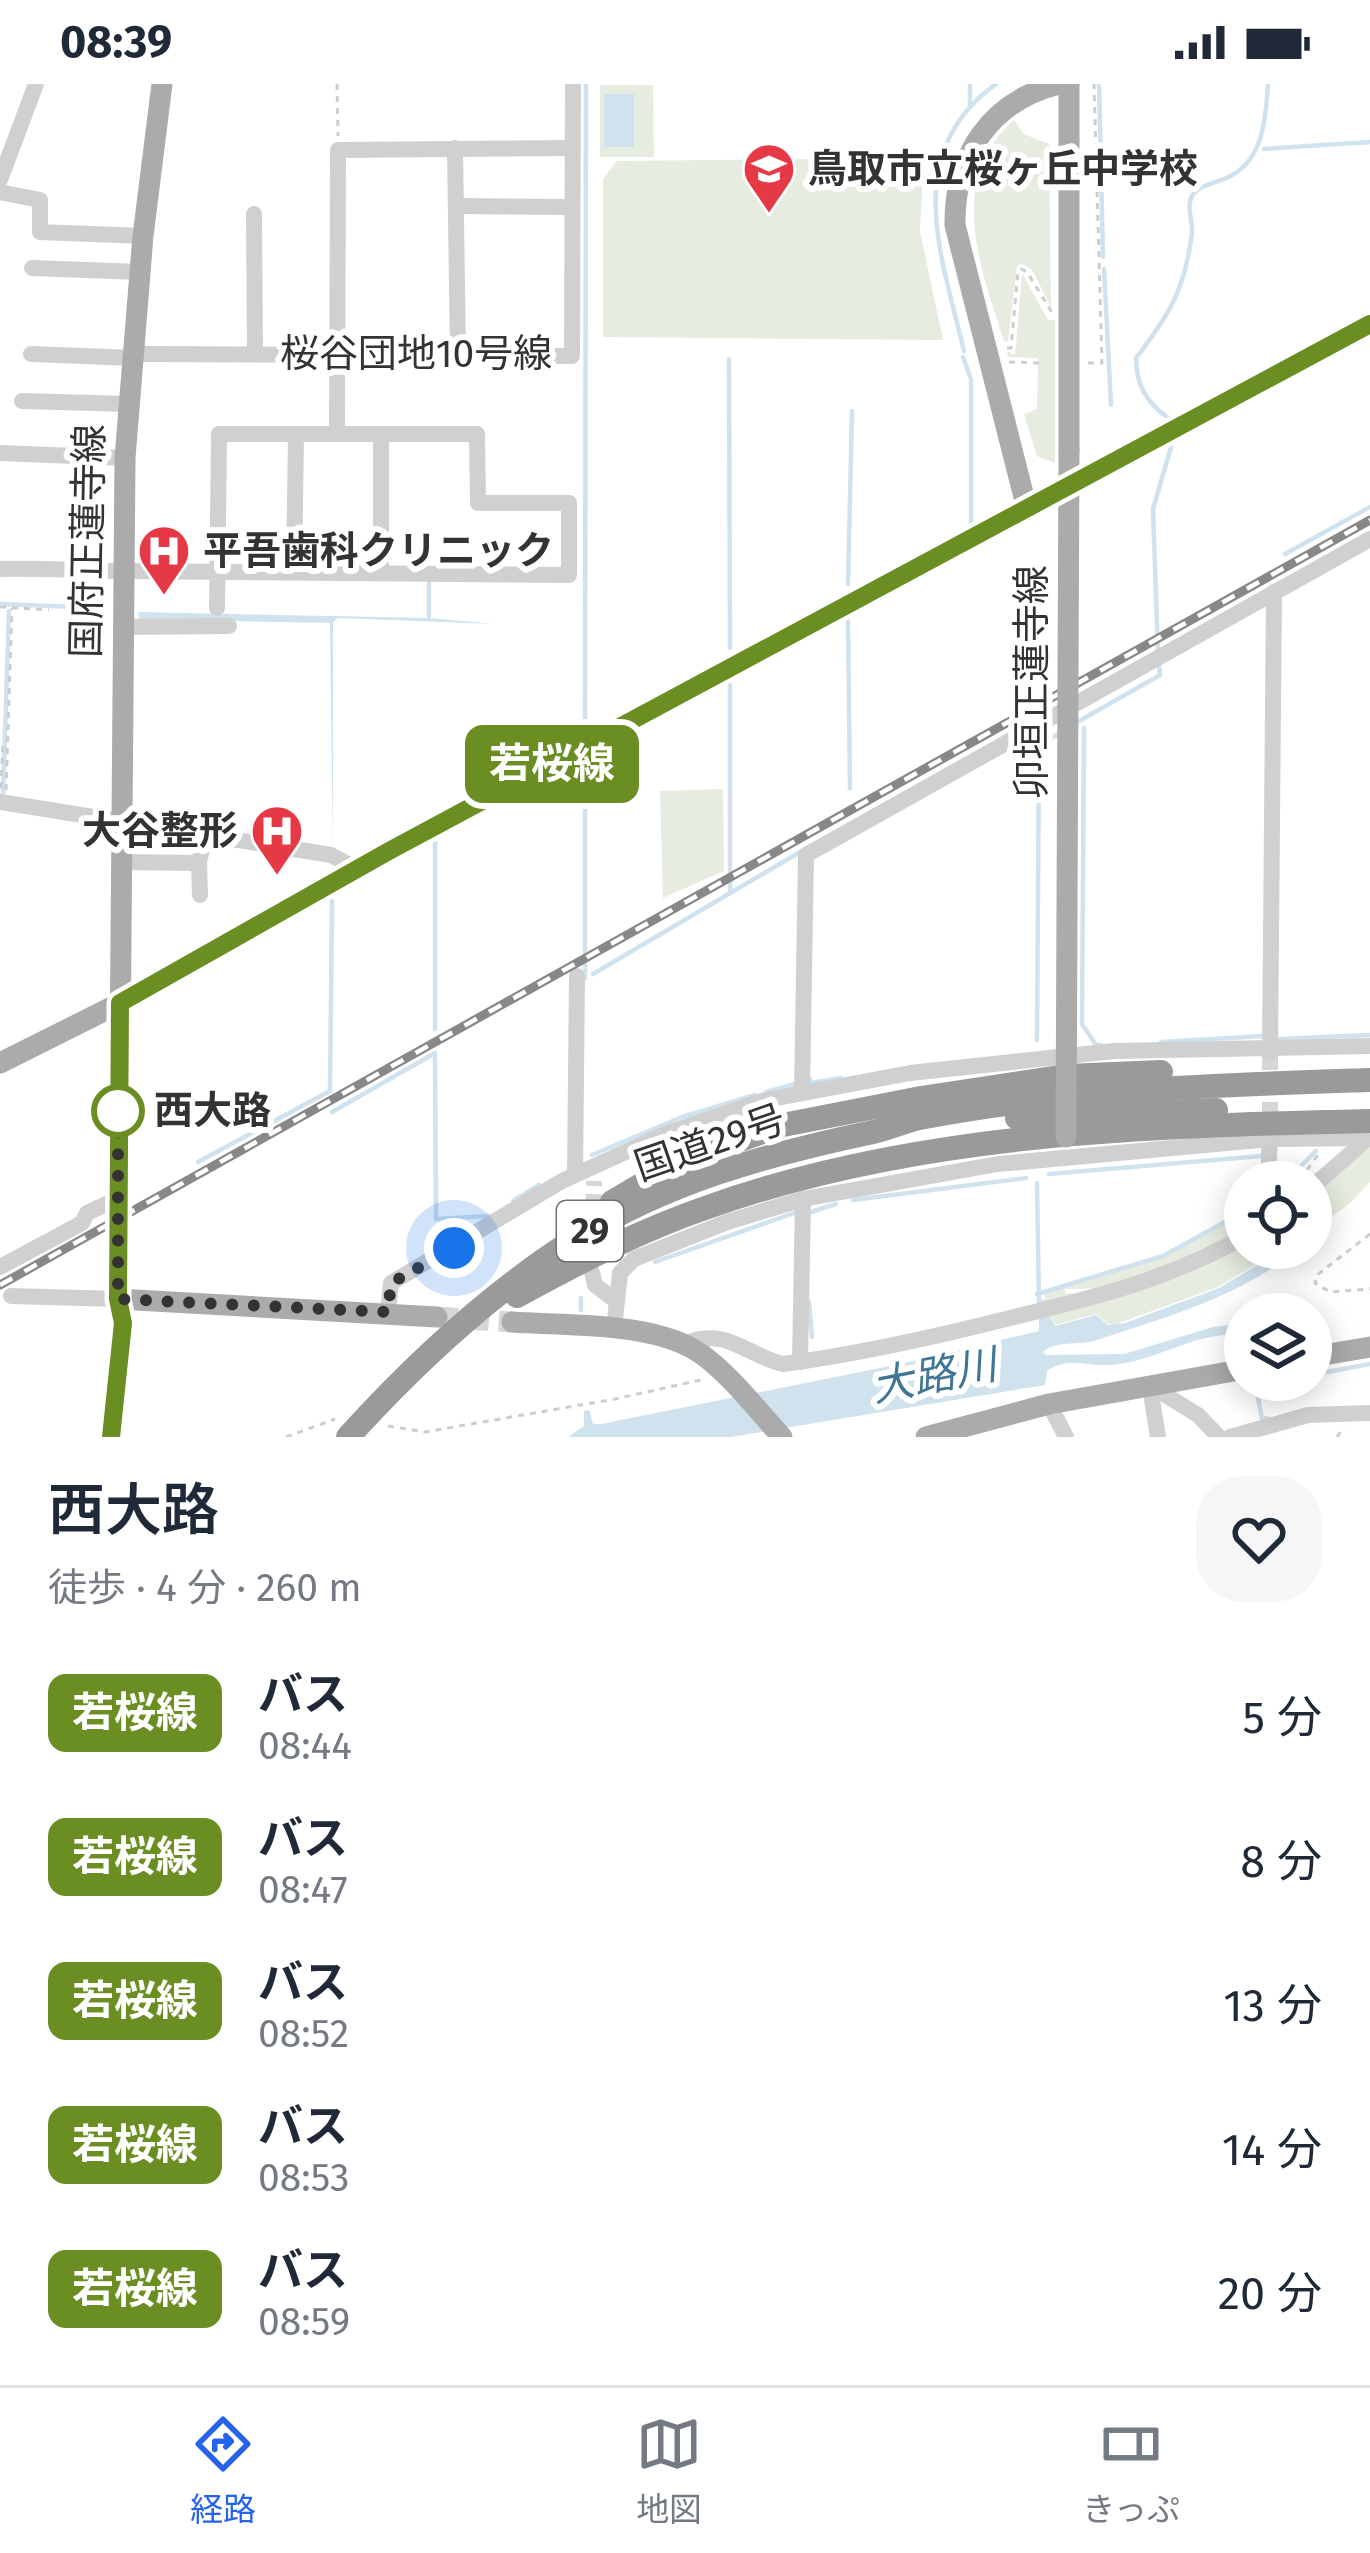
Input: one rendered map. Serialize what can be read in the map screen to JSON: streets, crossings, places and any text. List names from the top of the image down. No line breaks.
{"streets":{"highway":["国道29号","29"],"main road":["国府正蓮寺線","卯垣正蓮寺線"],"street":["桜谷団地10号線"]},"crossings":[["桜谷団地10号線","国府正蓮寺線"]],"water":["大路川"],"places":{"school or university":["鳥取市立桜ヶ丘中学校"],"hospital":["平吾歯科クリニック","大谷整形"],"other":["西大路"]},"lines":["bus line 若桜線"],"page":{"status":"08:39","on_map":"若桜線","heading":["西大路","徒歩 · 4 分 · 260 m"],"list":[{"mark":"若桜線","name":"バス","note":"08:44","value":"5 分"},{"mark":"若桜線","name":"バス","note":"08:47","value":"8 分"},{"mark":"若桜線","name":"バス","note":"08:52","value":"13 分"},{"mark":"若桜線","name":"バス","note":"08:53","value":"14 分"},{"mark":"若桜線","name":"バス","note":"08:59","value":"20 分"}],"tabs":["経路","地図","きっぷ"]}}
